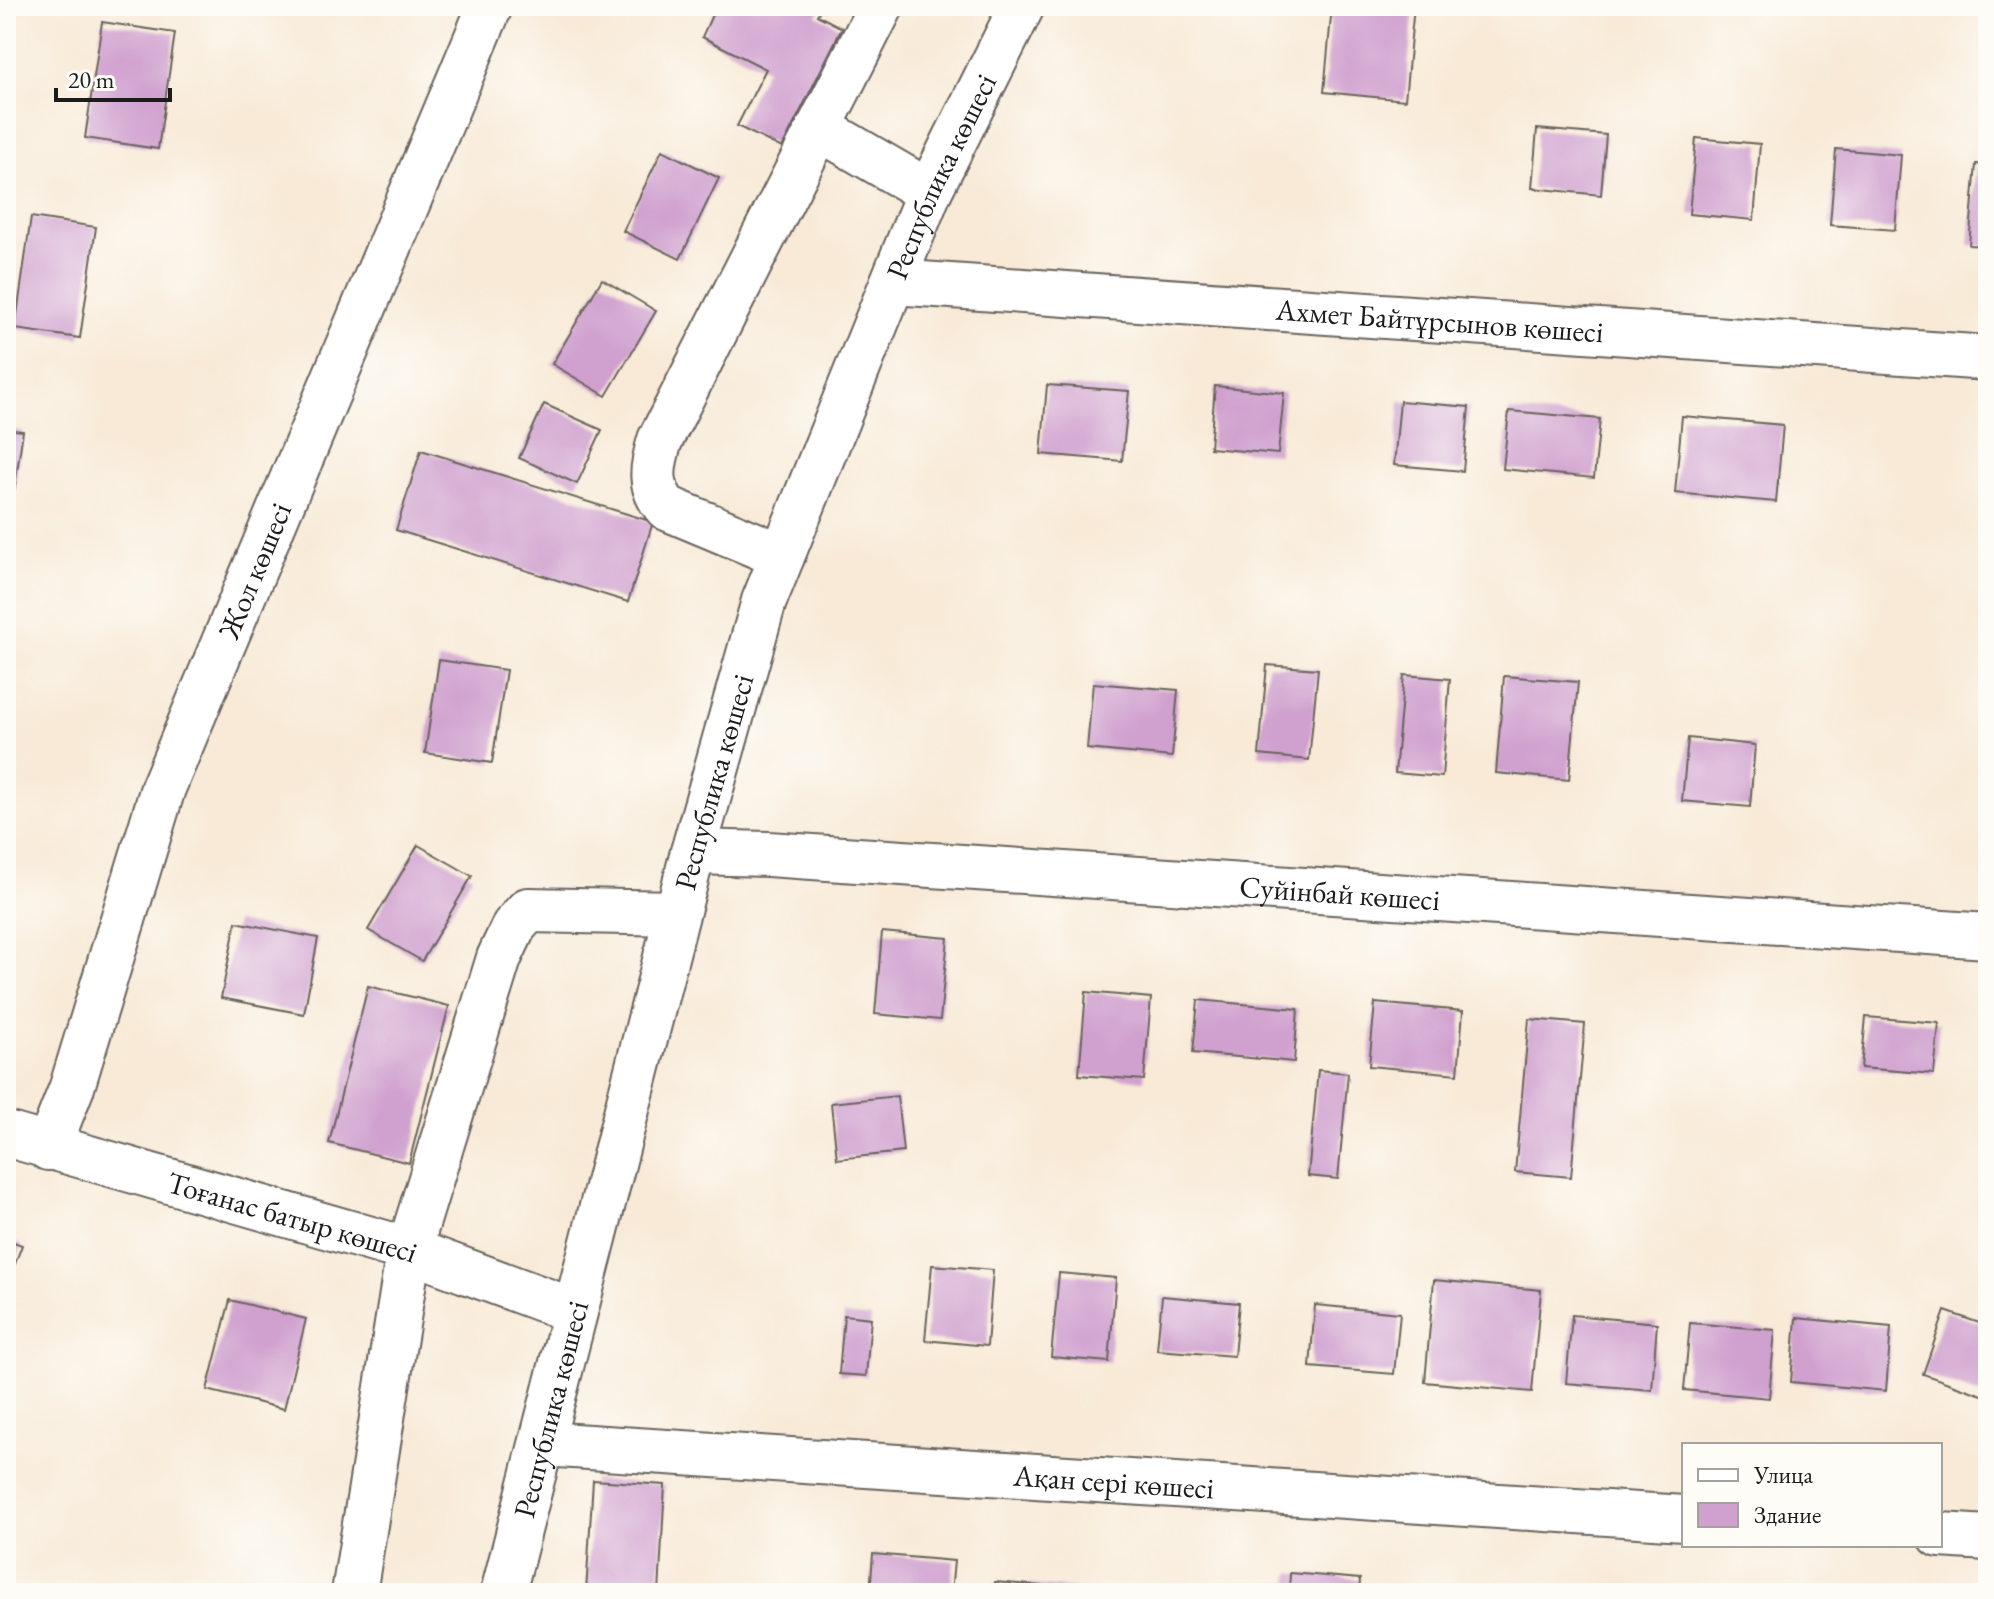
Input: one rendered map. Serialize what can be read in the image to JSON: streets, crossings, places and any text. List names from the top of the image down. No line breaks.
{"streets":{"street":["Республика көшесі","Ахмет Байтұрсынов көшесі","Жол көшесі","Суйінбай көшесі","Тоғанас батыр көшесі","Ақан сері көшесі"]},"crossings":[["Республика көшесі","Ахмет Байтұрсынов көшесі"],["Республика көшесі","Суйінбай көшесі"],["Республика көшесі","Тоғанас батыр көшесі"],["Республика көшесі","Ақан сері көшесі"],["Жол көшесі","Тоғанас батыр көшесі"]],"legend":["Улица","Здание"],"scale_bar":"20 m"}
